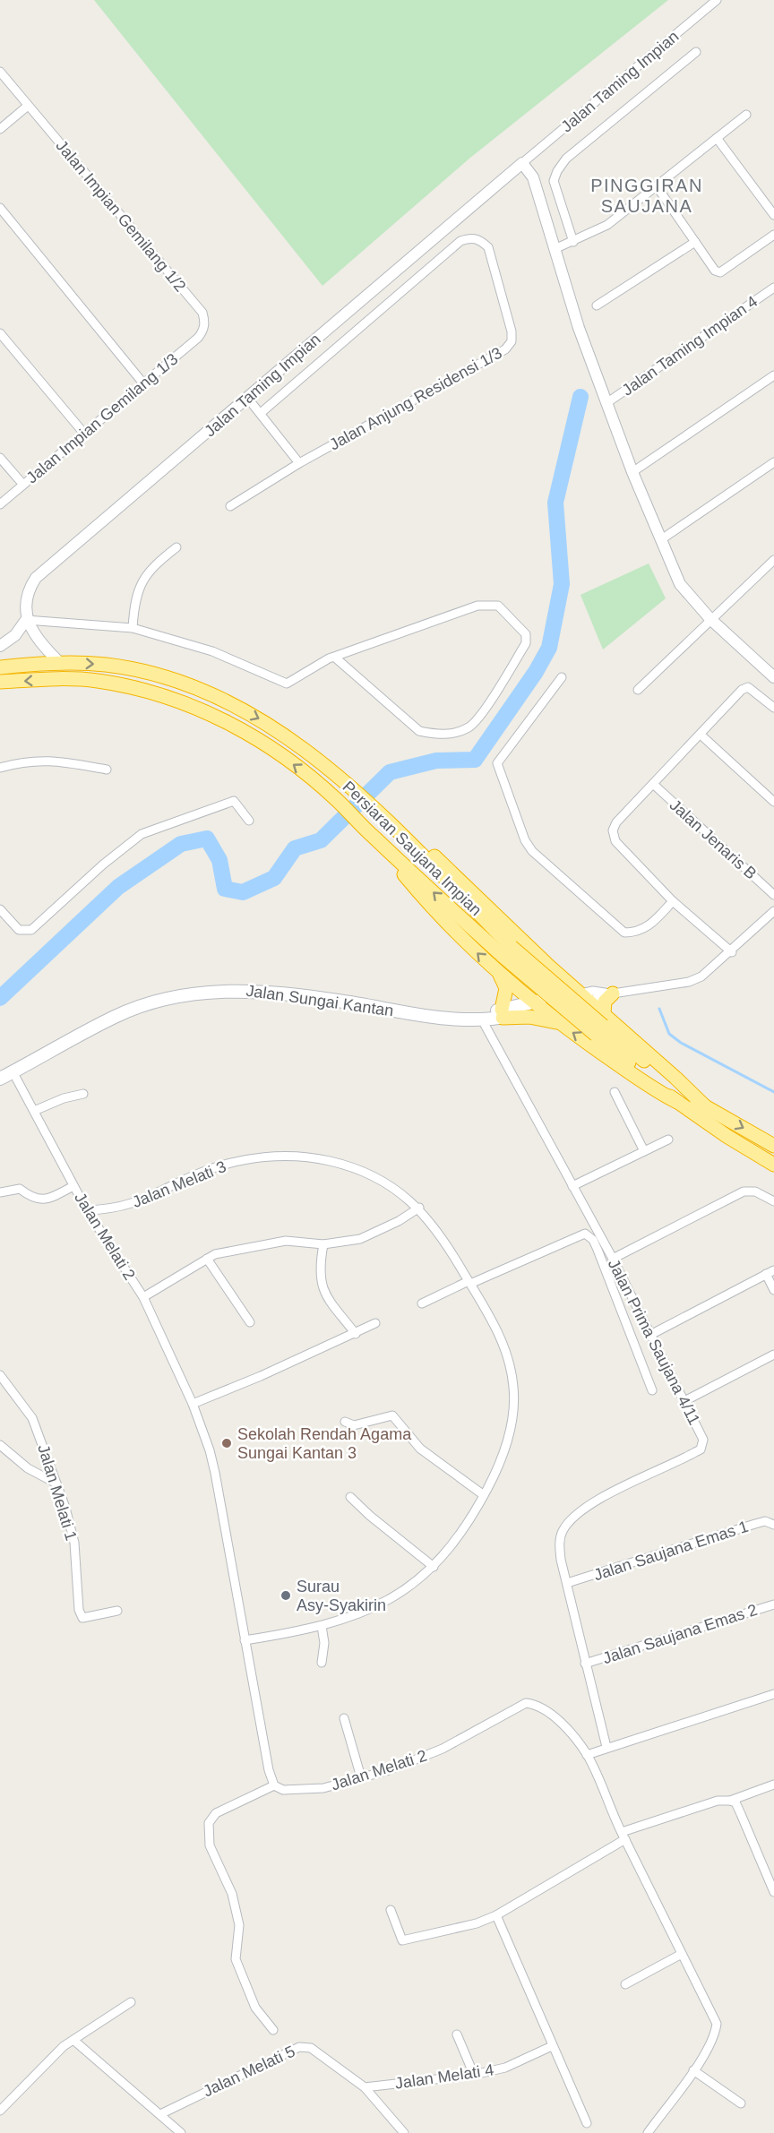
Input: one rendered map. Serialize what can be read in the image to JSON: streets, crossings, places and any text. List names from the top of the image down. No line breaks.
{"streets":{"highway":["Persiaran Saujana Impian"],"main road":["Jalan Sungai Kantan"],"street":["Jalan Taming Impian","Jalan Impian Gemilang 1/2","Jalan Taming Impian 4","Jalan Anjung Residensi 1/3","Jalan Impian Gemilang 1/3","Jalan Jenaris B","Jalan Melati 3","Jalan Melati 2","Jalan Prima Saujana 4/11","Jalan Melati 1","Jalan Saujana Emas 1","Jalan Saujana Emas 2","Jalan Melati 5","Jalan Melati 4"]},"crossings":[["Jalan Impian Gemilang 1/2","Jalan Impian Gemilang 1/3"],["Jalan Sungai Kantan","Jalan Melati 2"],["Jalan Sungai Kantan","Jalan Prima Saujana 4/11"],["Jalan Melati 3","Jalan Melati 2"],["Jalan Prima Saujana 4/11","Jalan Saujana Emas 1"],["Jalan Prima Saujana 4/11","Jalan Saujana Emas 2"],["Jalan Melati 5","Jalan Melati 4"]],"districts":["PINGGIRAN SAUJANA"],"places":["Sekolah Rendah Agama Sungai Kantan 3","Surau Asy-Syakirin"]}
